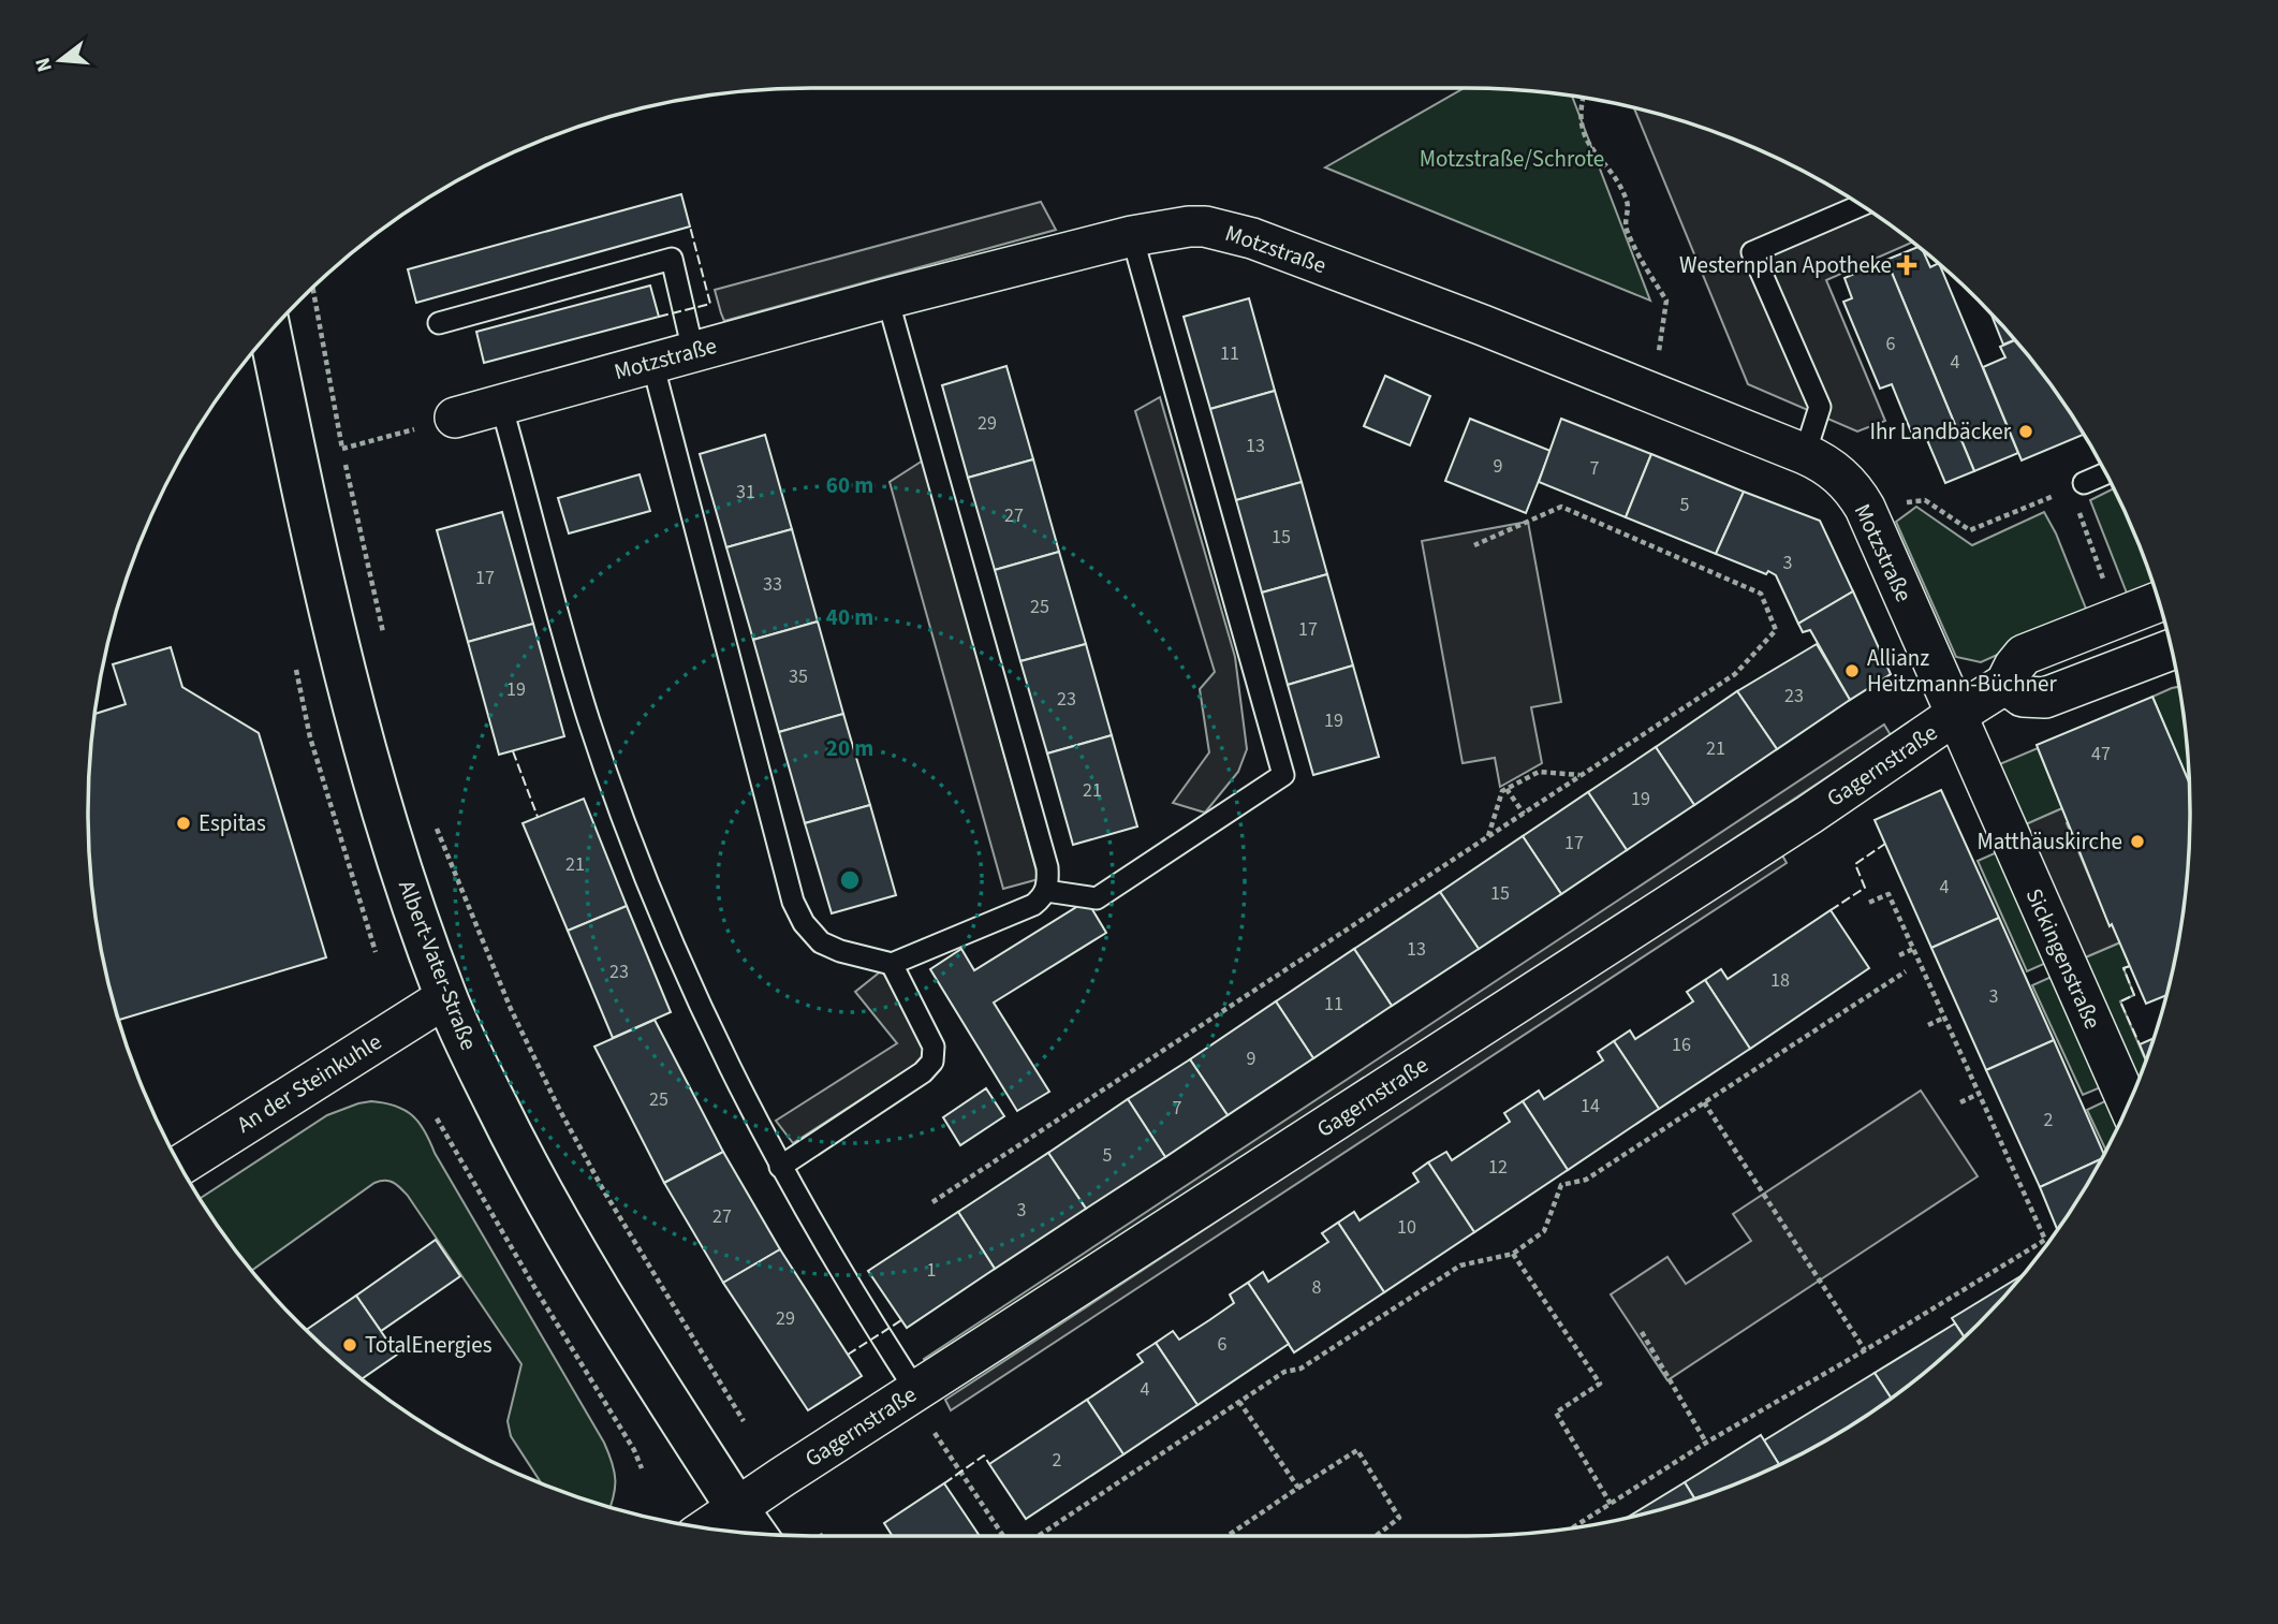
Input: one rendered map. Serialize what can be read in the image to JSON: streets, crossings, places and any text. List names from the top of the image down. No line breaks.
{"streets":{"main road":["Albert-Vater-Straße"],"street":["Motzstraße","Gagernstraße","Sickingenstraße","An der Steinkuhle"]},"crossings":[["Motzstraße","Gagernstraße"],["Motzstraße","Sickingenstraße"],["Gagernstraße","Sickingenstraße"],["Gagernstraße","Albert-Vater-Straße"],["Albert-Vater-Straße","An der Steinkuhle"]],"parks":["Motzstraße/Schrote"],"places":{"health":["Westernplan Apotheke"],"other":["Ihr Landbäcker","Allianz Heitzmann-Büchner","Espitas","Matthäuskirche","TotalEnergies"]},"house_numbers":["6","11","4","29","13","9","7","31","5","27","15","3","17","33","25","17","35","19","23","23","19","21","47","21","19","17","21","4","15","13","23","18","3","11","16","9","25","14","7","2","5","12","3","27","10","1","8","29","6","4","2"],"north":"left","rings":["60 m","40 m","20 m"]}
